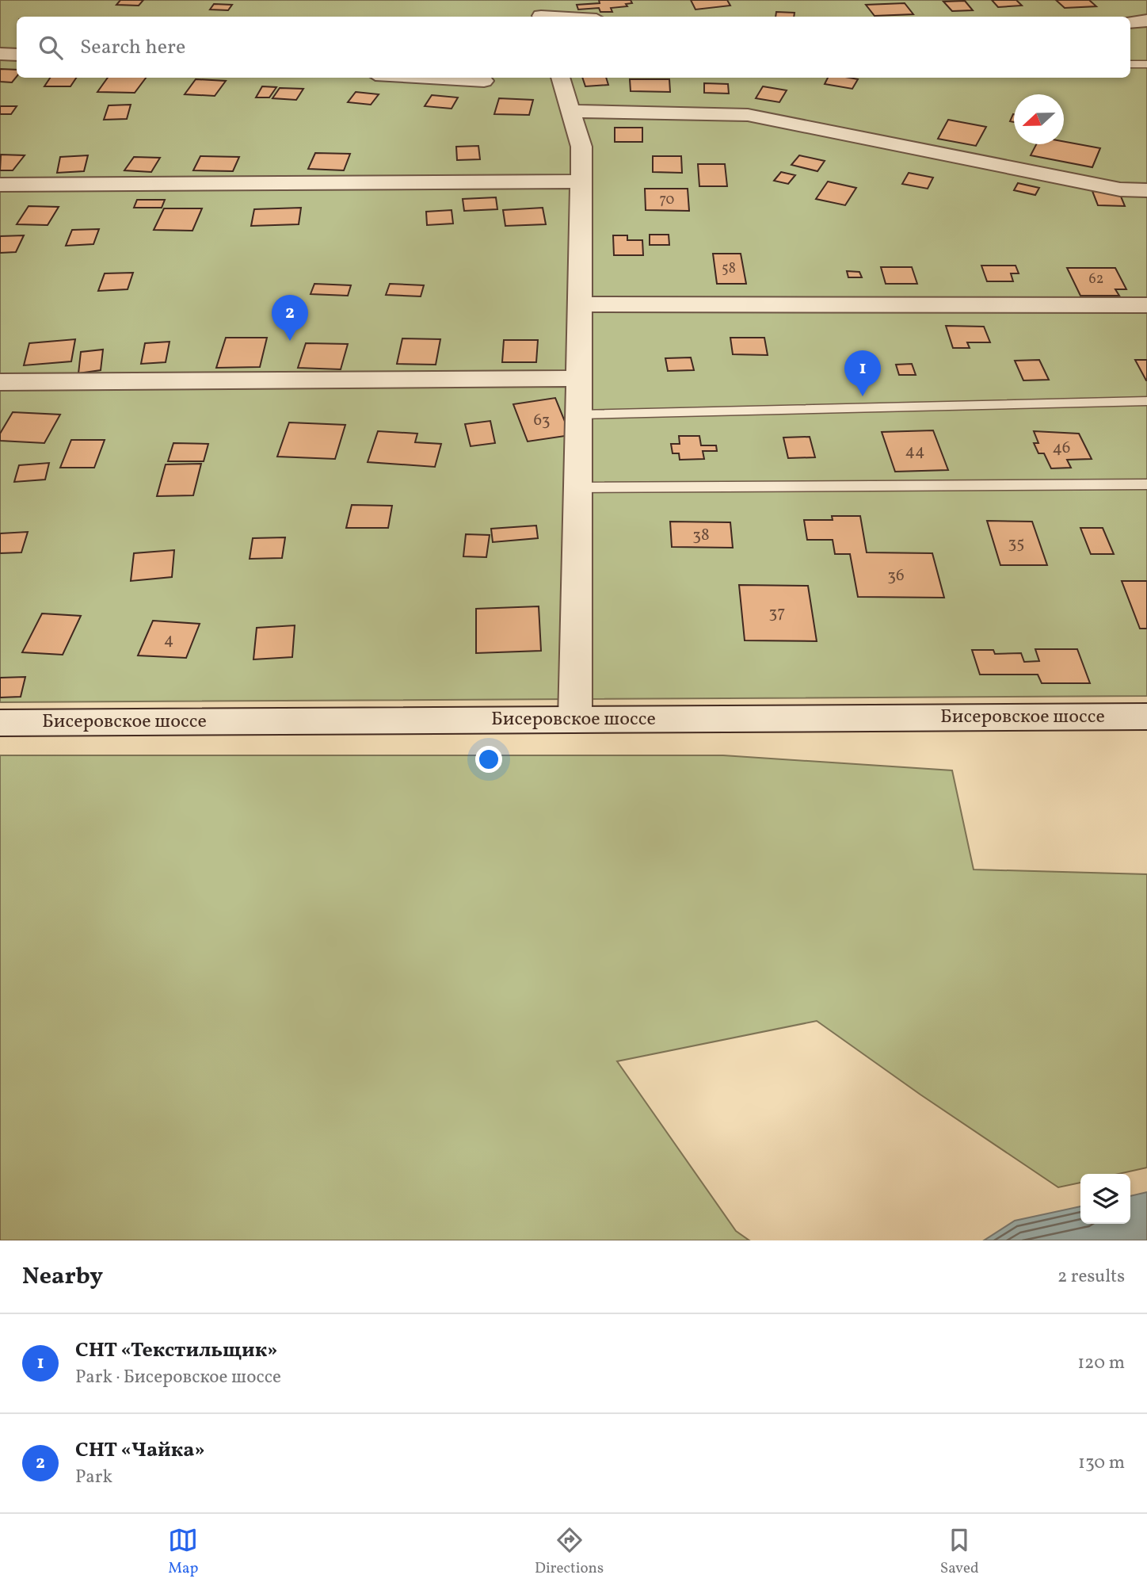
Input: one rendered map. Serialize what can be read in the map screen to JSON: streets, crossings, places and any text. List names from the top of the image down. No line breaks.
{"streets":{"street":["Бисеровское шоссе"]},"house_numbers":["70","58","62","63","46","44","38","35","36","37","4"],"north":"left","page":{"search":"Search here","pins":["2","1"],"heading":["Nearby","2 results"],"list":[{"mark":"1","name":"СНТ «Текстильщик»","note":"Park · Бисеровское шоссе","value":"120 m"},{"mark":"2","name":"СНТ «Чайка»","note":"Park","value":"130 m"}],"nav":["Map","Directions","Saved"]}}
